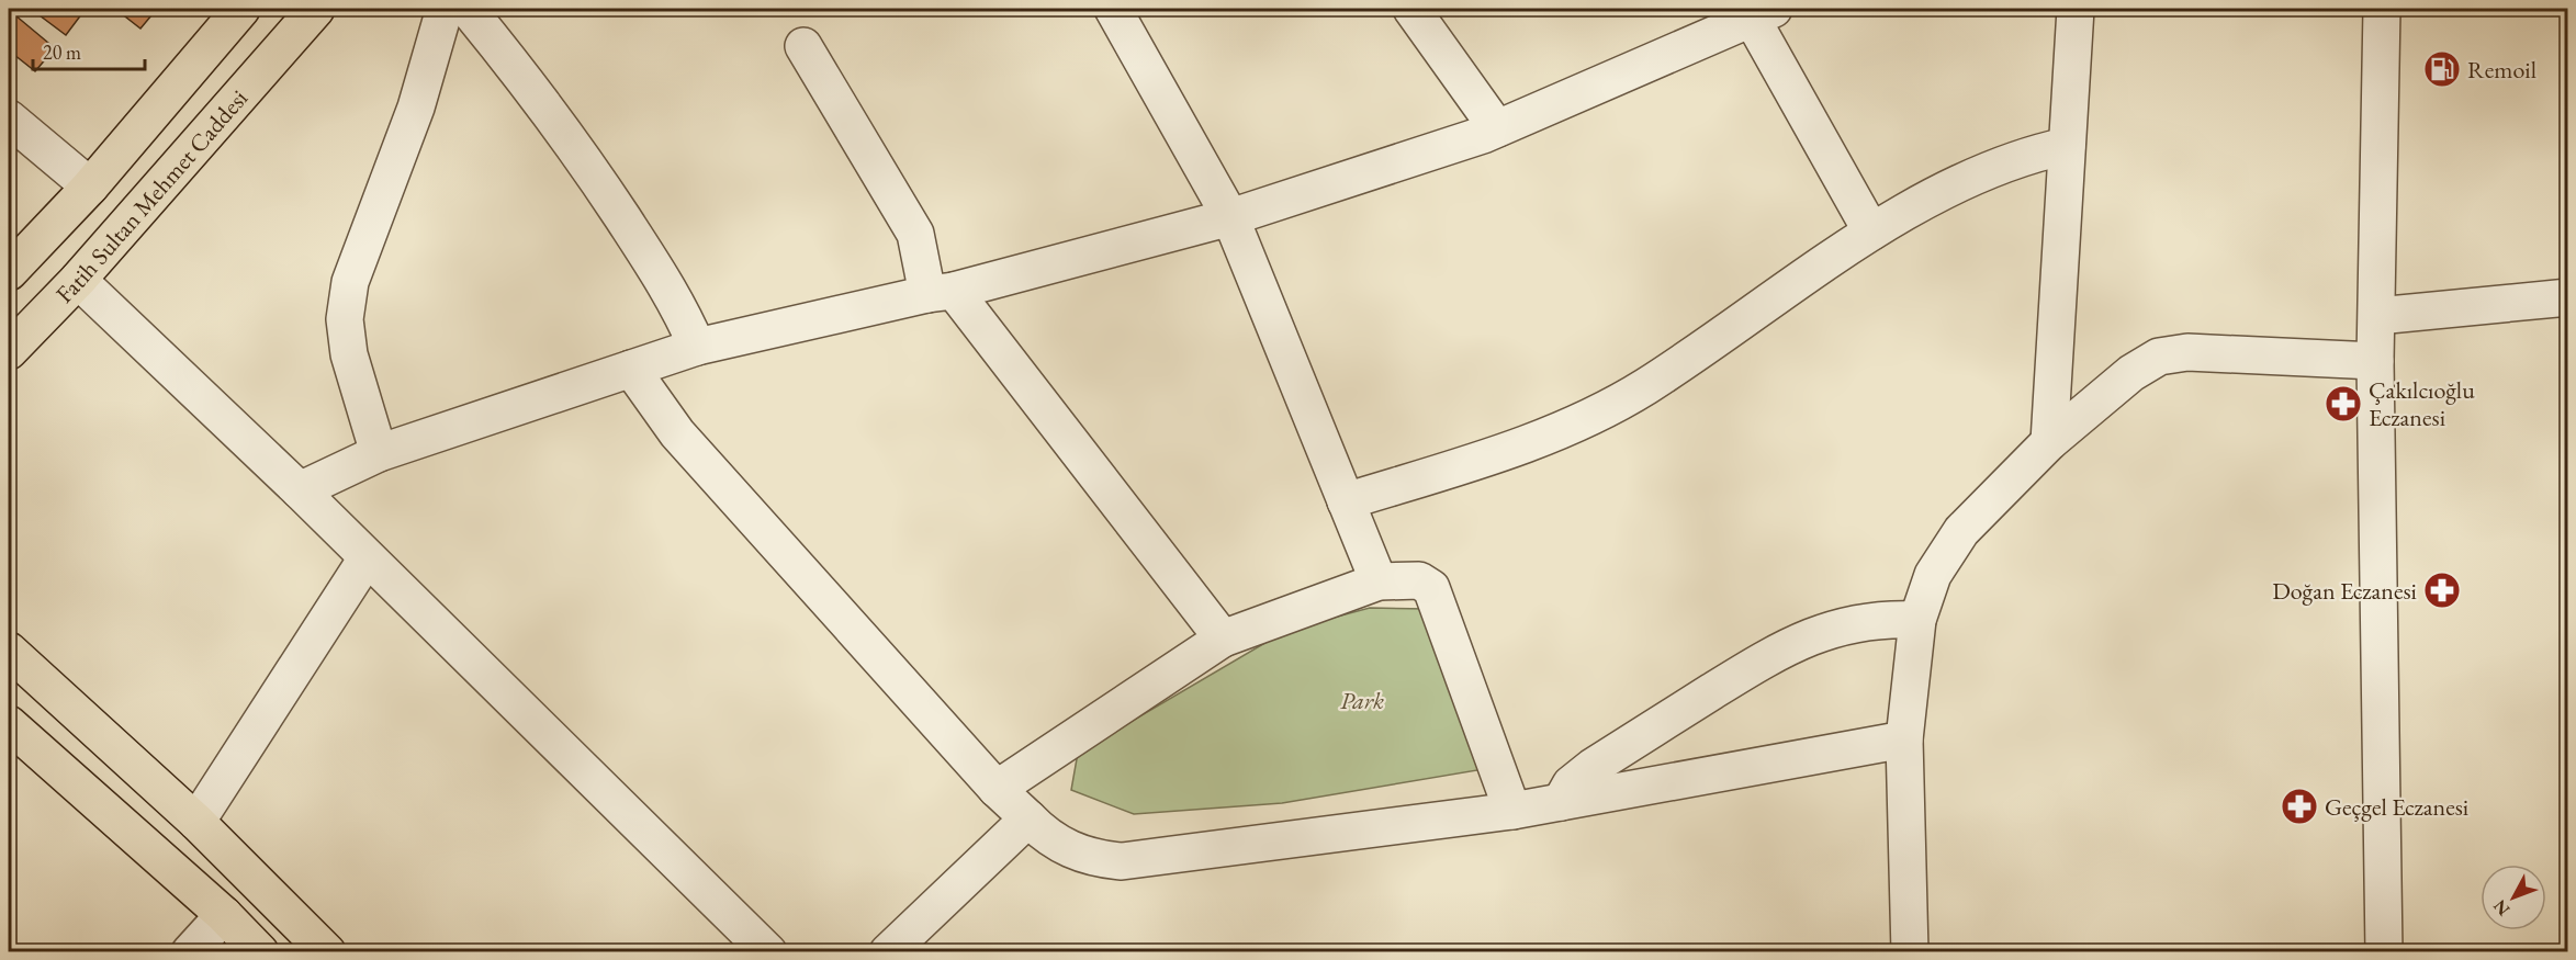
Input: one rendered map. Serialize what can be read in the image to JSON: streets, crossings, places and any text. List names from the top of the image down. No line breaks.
{"streets":{"main road":["Fatih Sultan Mehmet Caddesi"]},"parks":["Park"],"places":{"fuel station":["Remoil"],"pharmacy":["Çakılcıoğlu Eczanesi","Doğan Eczanesi","Geçgel Eczanesi"]},"scale_bar":"20 m","north":"bottom left"}
